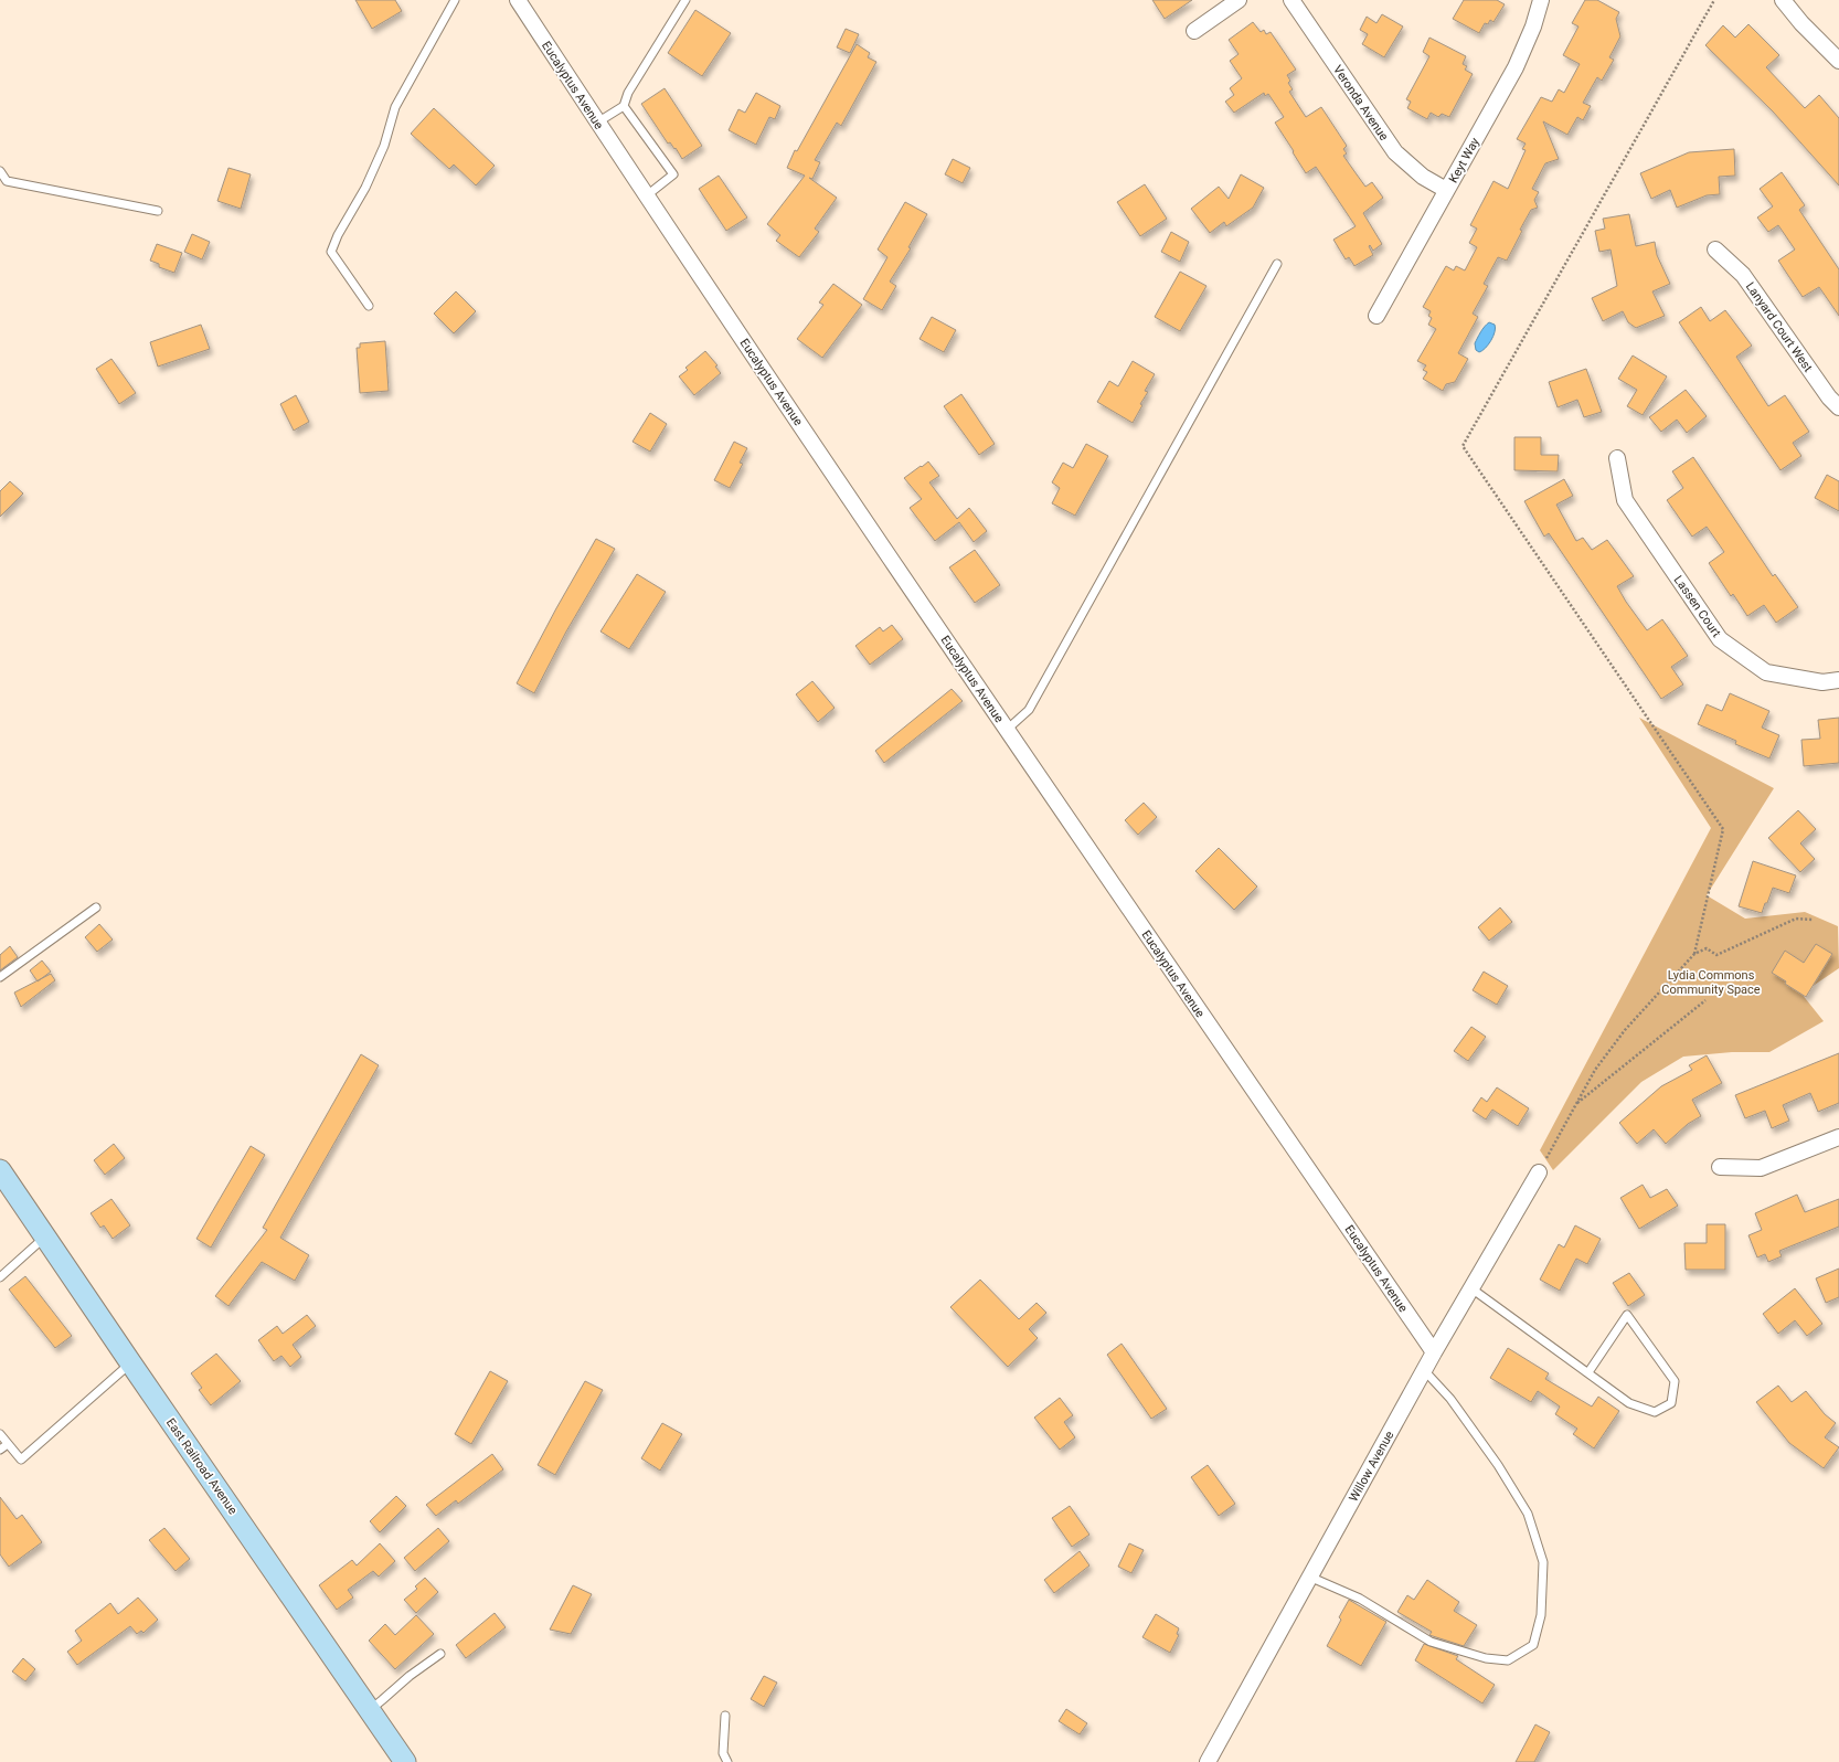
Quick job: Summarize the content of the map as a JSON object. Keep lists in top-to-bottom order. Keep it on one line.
{"streets":{"street":["Eucalyptus Avenue","Veronda Avenue","Keyt Way","Lanyard Court West","Lassen Court","East Railroad Avenue","Willow Avenue"]},"crossings":[["Eucalyptus Avenue","Willow Avenue"],["Veronda Avenue","Keyt Way"]],"parks":["Lydia Commons Community Space"]}
